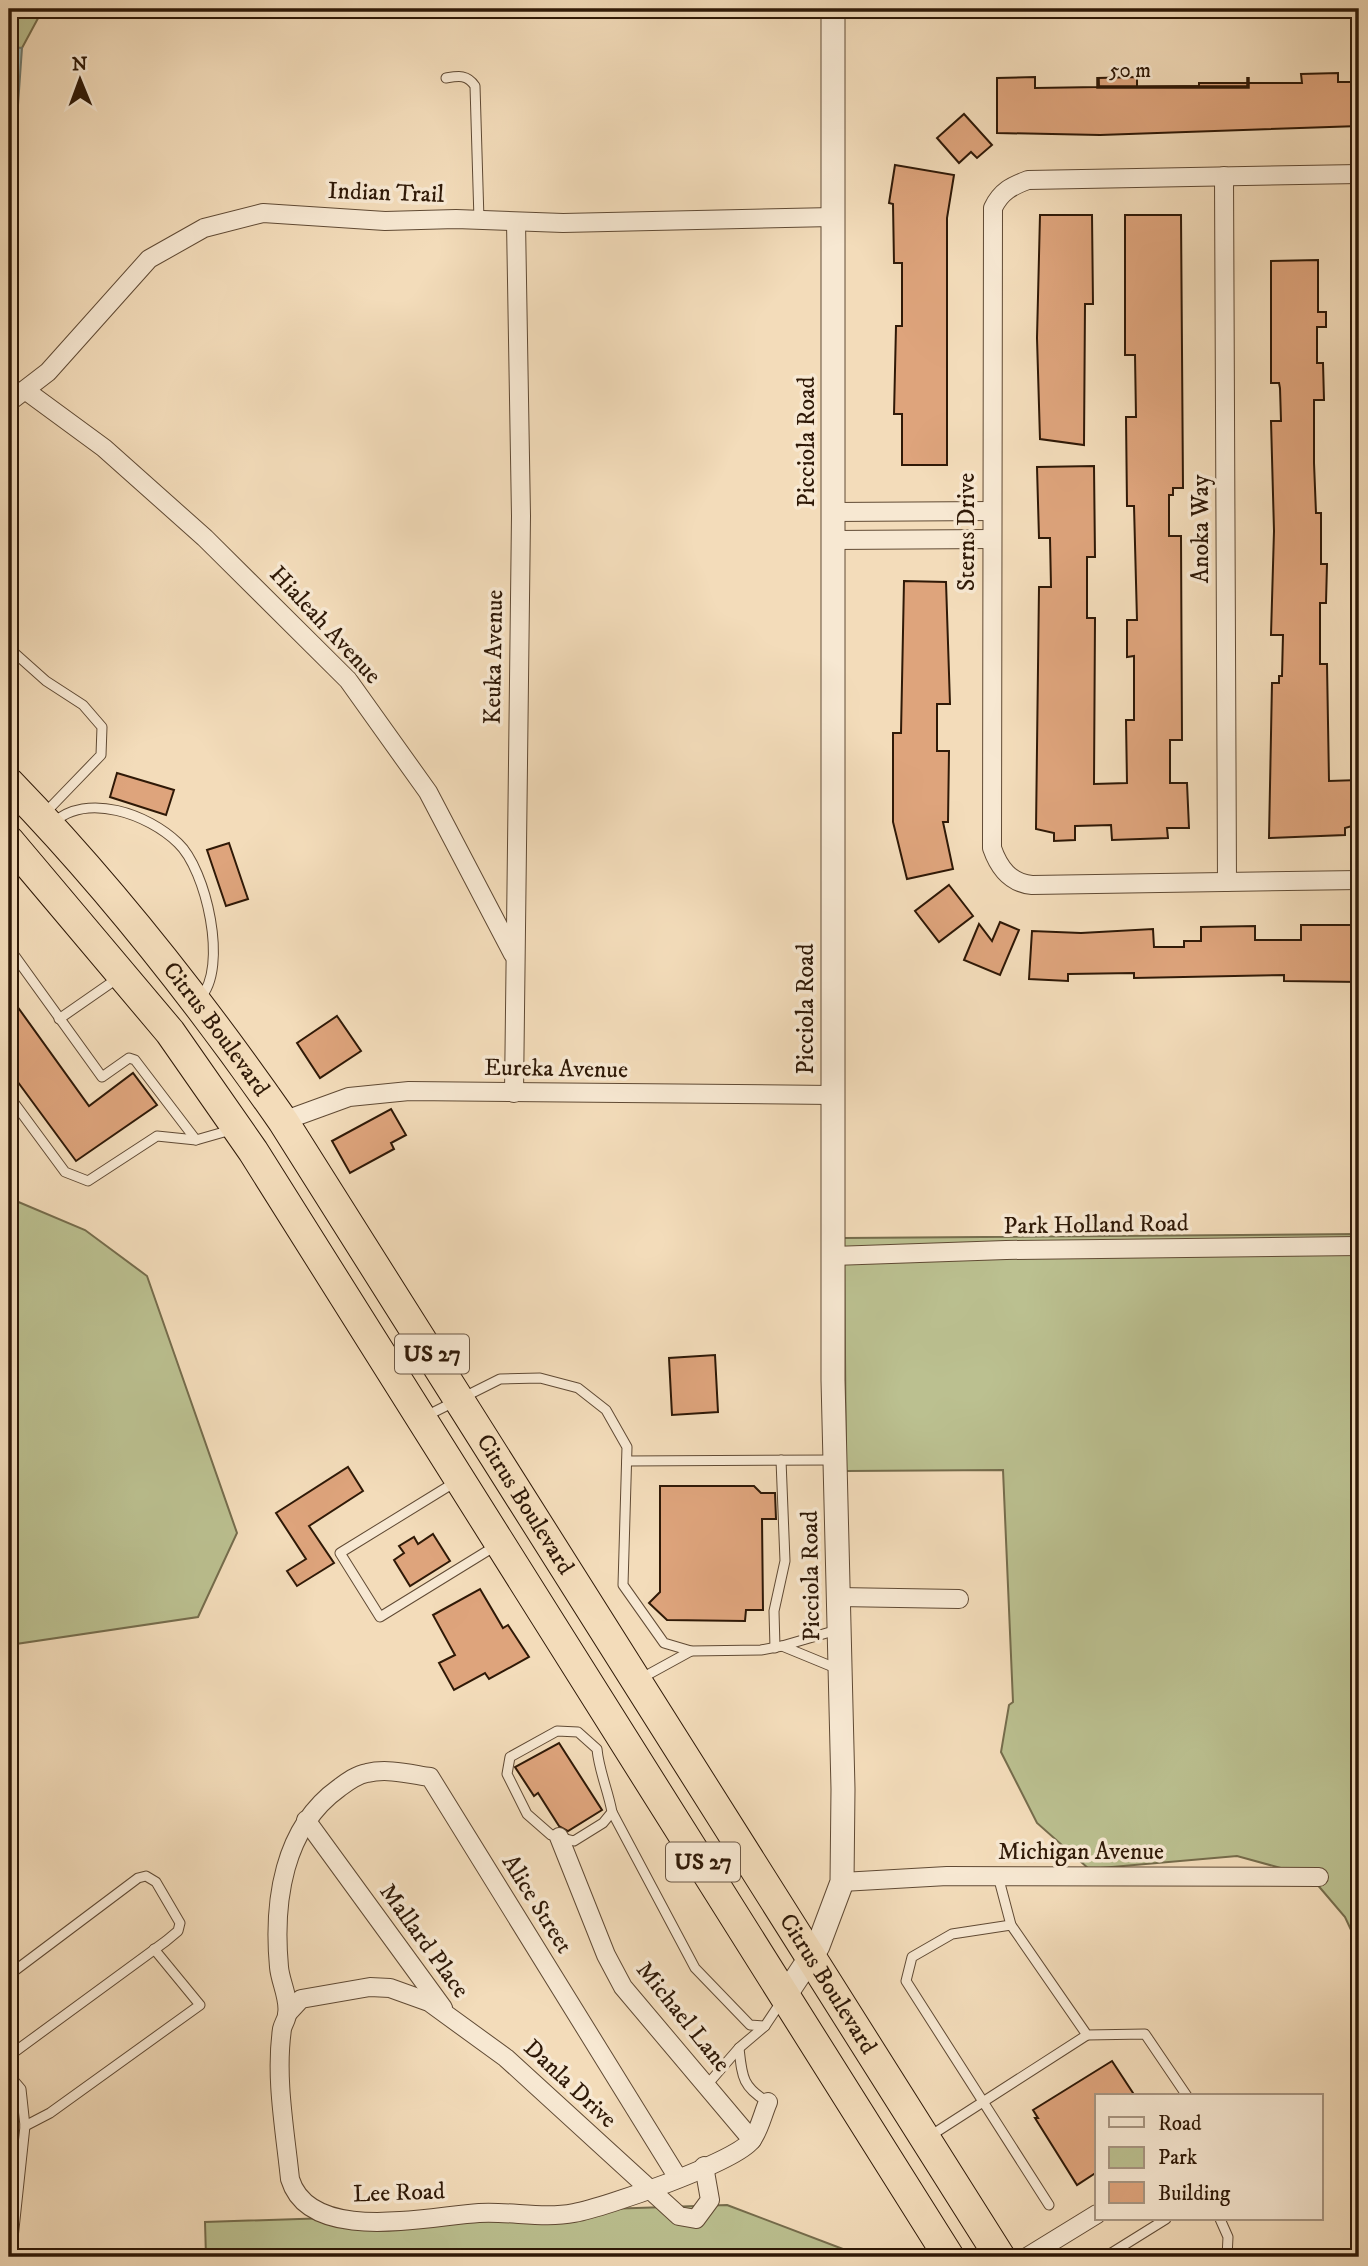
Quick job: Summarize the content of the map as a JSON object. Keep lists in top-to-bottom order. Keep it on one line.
{"streets":{"highway":["Citrus Boulevard","US 27"],"street":["Indian Trail","Picciola Road","Anoka Way","Sterns Drive","Hialeah Avenue","Keuka Avenue","Eureka Avenue","Park Holland Road","Michigan Avenue","Alice Street","Mallard Place","Michael Lane","Danla Drive","Lee Road"]},"crossings":[["Indian Trail","Picciola Road"],["Indian Trail","Hialeah Avenue"],["Indian Trail","Keuka Avenue"],["Picciola Road","Citrus Boulevard"],["Picciola Road","Eureka Avenue"],["Picciola Road","Park Holland Road"],["Picciola Road","Michigan Avenue"],["Anoka Way","Sterns Drive"],["Hialeah Avenue","Keuka Avenue"],["Keuka Avenue","Eureka Avenue"],["Citrus Boulevard","Eureka Avenue"],["Citrus Boulevard","Michael Lane"],["Alice Street","Mallard Place"],["Alice Street","Lee Road"],["Mallard Place","Danla Drive"],["Mallard Place","Lee Road"],["Michael Lane","Lee Road"],["Danla Drive","Lee Road"]],"legend":["Road","Park","Building"],"scale_bar":"50 m","north":"top"}
